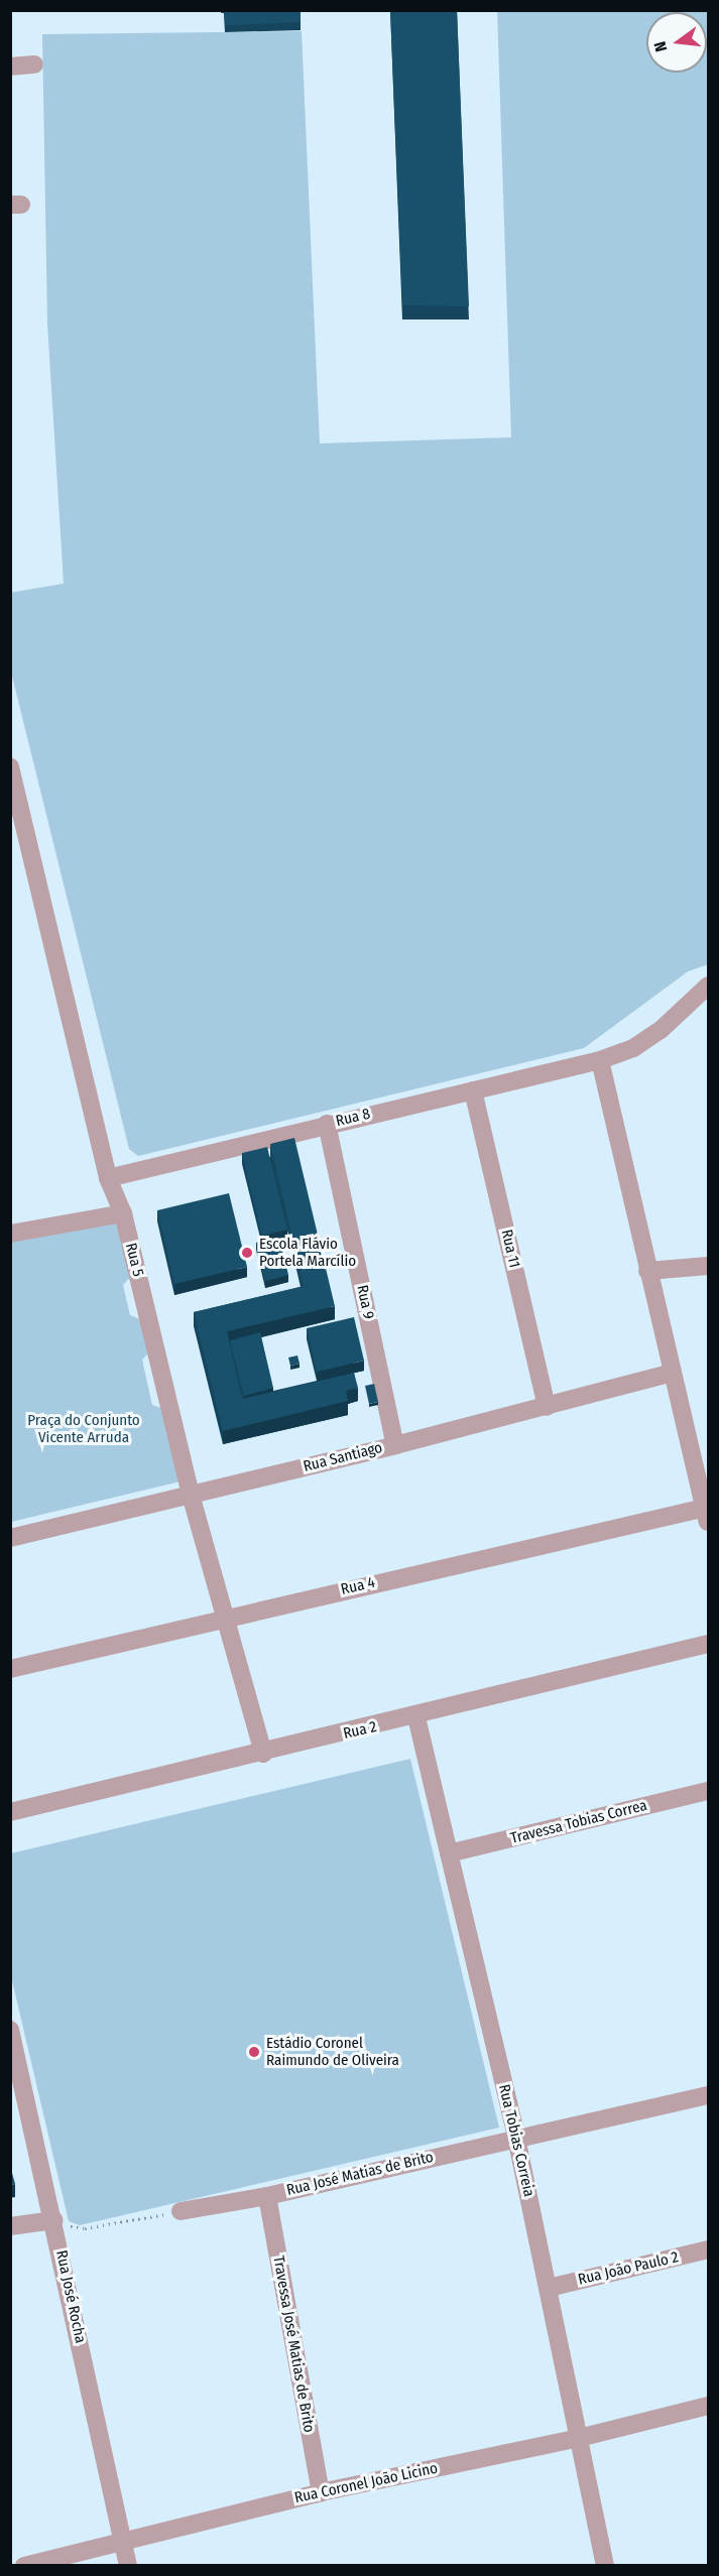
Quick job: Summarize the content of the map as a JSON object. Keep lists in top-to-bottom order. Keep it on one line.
{"streets":{"street":["Rua 8","Rua 11","Rua 5","Rua 9","Rua Santiago","Rua 4","Rua 2","Travessa Tobias Correa","Rua Tobias Correia","Rua José Matias de Brito","Rua João Paulo 2","Rua José Rocha","Travessa José Matias de Brito","Rua Coronel João Licino"]},"crossings":[["Rua 8","Rua 11"],["Rua 8","Rua 5"],["Rua 8","Rua 9"],["Rua 11","Rua Santiago"],["Rua 5","Rua Santiago"],["Rua 5","Rua 4"],["Rua 5","Rua 2"],["Rua 9","Rua Santiago"],["Rua 2","Rua Tobias Correia"],["Travessa Tobias Correa","Rua Tobias Correia"],["Rua Tobias Correia","Rua José Matias de Brito"],["Rua Tobias Correia","Rua João Paulo 2"],["Rua Tobias Correia","Rua Coronel João Licino"],["Rua José Matias de Brito","Travessa José Matias de Brito"],["Rua José Rocha","Rua Coronel João Licino"],["Travessa José Matias de Brito","Rua Coronel João Licino"]],"parks":["Praça do Conjunto Vicente Arruda"],"places":["Escola Flávio Portela Marcílio","Estádio Coronel Raimundo de Oliveira"],"north":"left"}
